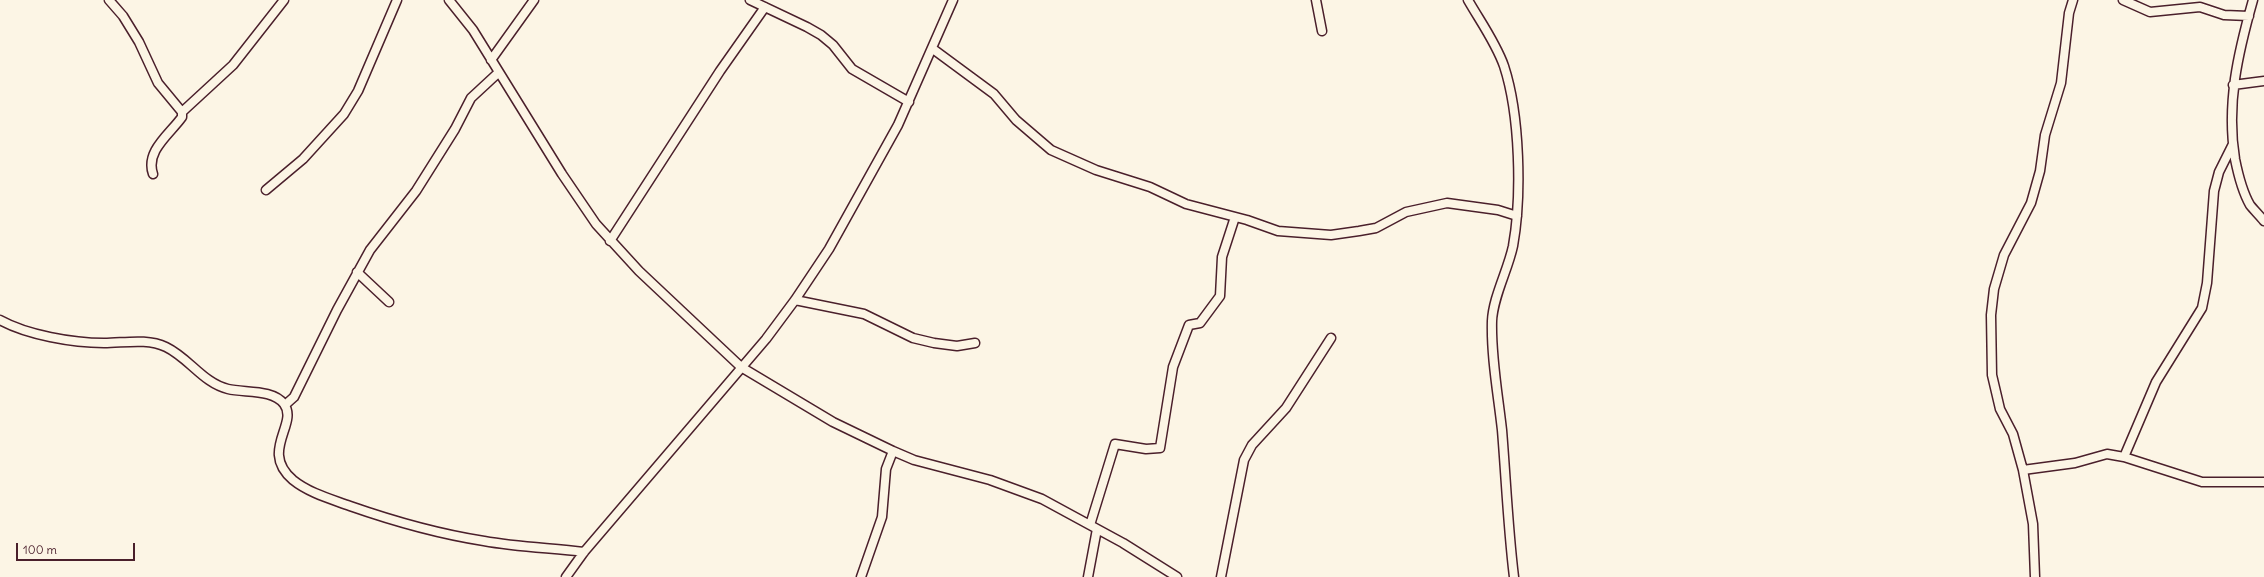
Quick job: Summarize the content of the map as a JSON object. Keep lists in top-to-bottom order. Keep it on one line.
{"scale_bar":"100 m"}
